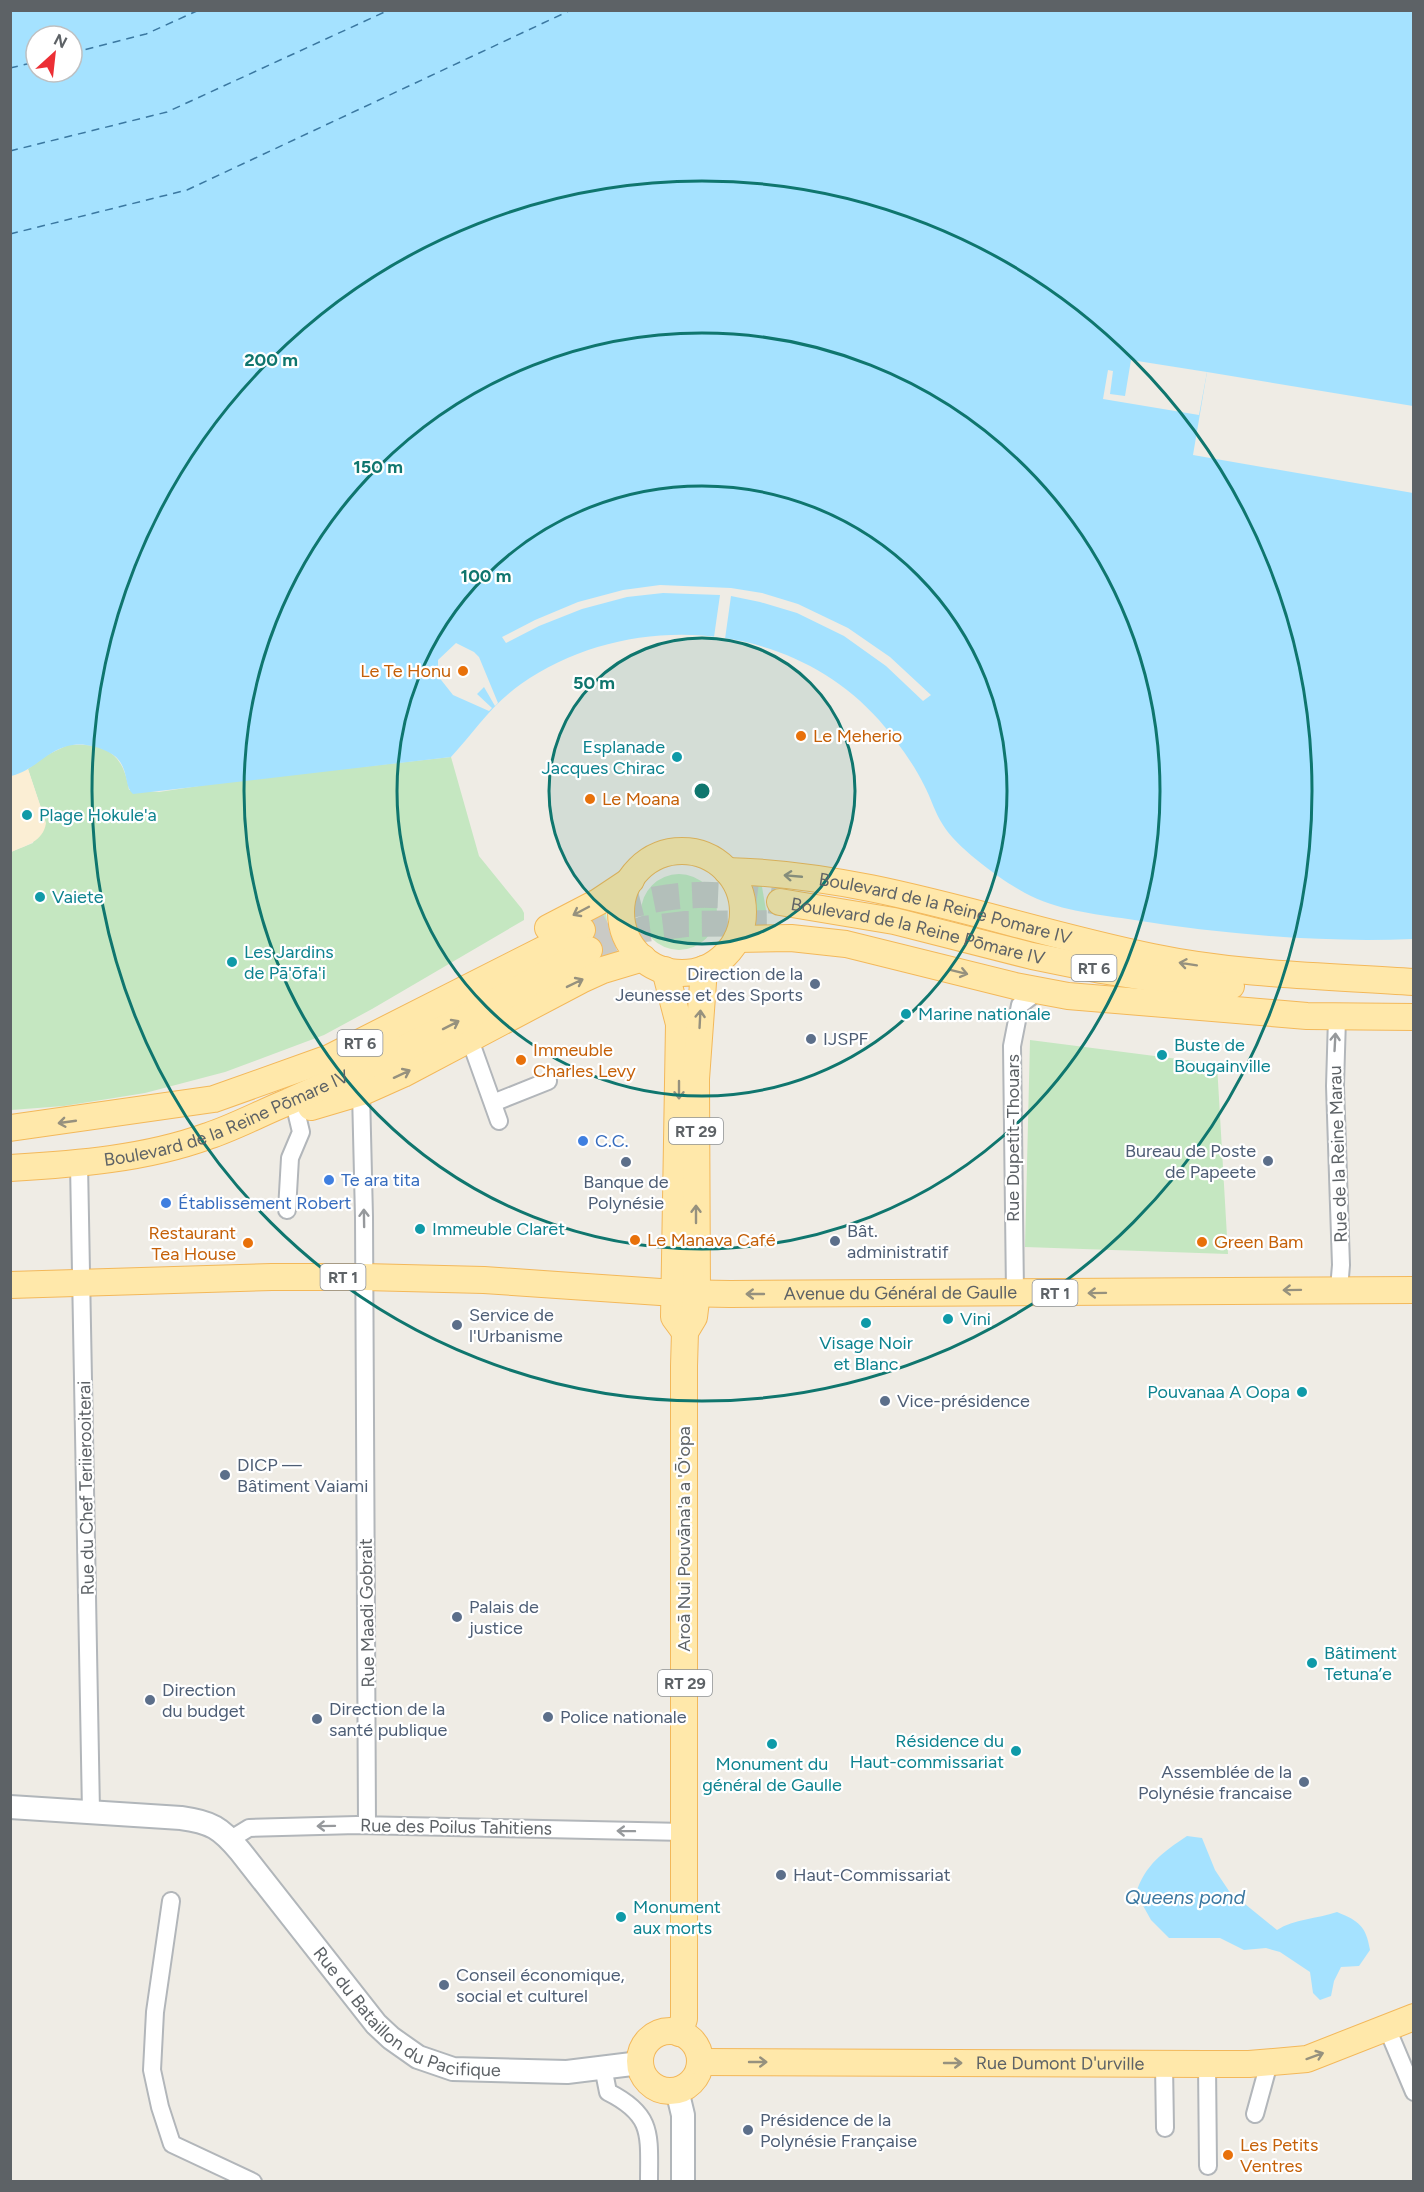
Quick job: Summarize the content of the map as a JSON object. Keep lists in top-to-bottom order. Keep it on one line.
{"streets":{"main road":["Boulevard de la Reine Pomare IV","Boulevard de la Reine Pōmare IV","RT 6","RT 29","RT 1","Avenue du Général de Gaulle","Aroā Nui Pouvāna'a a 'Ō'opa","Rue du Bataillon du Pacifique","Rue Dumont D'urville"],"street":["Rue Dupetit-Thouars","Rue de la Reine Marau","Rue du Chef Teriierooiterai","Rue Maadi Gobrait","Rue des Poilus Tahitiens"]},"crossings":[["Boulevard de la Reine Pomare IV","Boulevard de la Reine Pōmare IV"],["Boulevard de la Reine Pomare IV","Aroā Nui Pouvāna'a a 'Ō'opa"],["Boulevard de la Reine Pōmare IV","RT 6"],["Boulevard de la Reine Pōmare IV","Rue du Chef Teriierooiterai"],["RT 6","Rue de la Reine Marau"],["Rue Dupetit-Thouars","Avenue du Général de Gaulle"],["Rue de la Reine Marau","Avenue du Général de Gaulle"],["RT 1","Avenue du Général de Gaulle"],["RT 1","Rue du Chef Teriierooiterai"],["RT 1","Aroā Nui Pouvāna'a a 'Ō'opa"],["RT 1","Rue Maadi Gobrait"],["Avenue du Général de Gaulle","Aroā Nui Pouvāna'a a 'Ō'opa"],["Rue du Chef Teriierooiterai","Rue du Bataillon du Pacifique"],["Aroā Nui Pouvāna'a a 'Ō'opa","Rue des Poilus Tahitiens"],["Aroā Nui Pouvāna'a a 'Ō'opa","Rue du Bataillon du Pacifique"],["Aroā Nui Pouvāna'a a 'Ō'opa","Rue Dumont D'urville"],["Rue Maadi Gobrait","Rue des Poilus Tahitiens"],["Rue des Poilus Tahitiens","Rue du Bataillon du Pacifique"],["Rue du Bataillon du Pacifique","Rue Dumont D'urville"]],"one_way":["Rue de la Reine Marau","Avenue du Général de Gaulle","Rue des Poilus Tahitiens","Rue Dumont D'urville"],"water":["Queens pond"],"places":["Le Te Honu","Le Meherio","Esplanade Jacques Chirac","Le Moana","Plage Hokule'a","Vaiete","Les Jardins de Pā'ōfa'i","Direction de la Jeunesse et des Sports","Marine nationale","IJSPF","Buste de Bougainville","Immeuble Charles Levy","C.C.","Bureau de Poste de Papeete","Banque de Polynésie","Te ara tita","Établissement Robert","Immeuble Claret","Le Manava Café","Bât. administratif","Green Bam","Restaurant Tea House","Vini","Visage Noir et Blanc","Service de l'Urbanisme","Pouvanaa A Oopa","Vice-présidence","DICP — Bâtiment Vaiami","Palais de justice","Bâtiment Tetuna’e","Direction du budget","Police nationale","Direction de la santé publique","Monument du général de Gaulle","Résidence du Haut-commissariat","Assemblée de la Polynésie francaise","Haut-Commissariat","Monument aux morts","Conseil économique, social et culturel","Présidence de la Polynésie Française","Les Petits Ventres"],"north":"top right","rings":["200 m","150 m","100 m","50 m"]}
